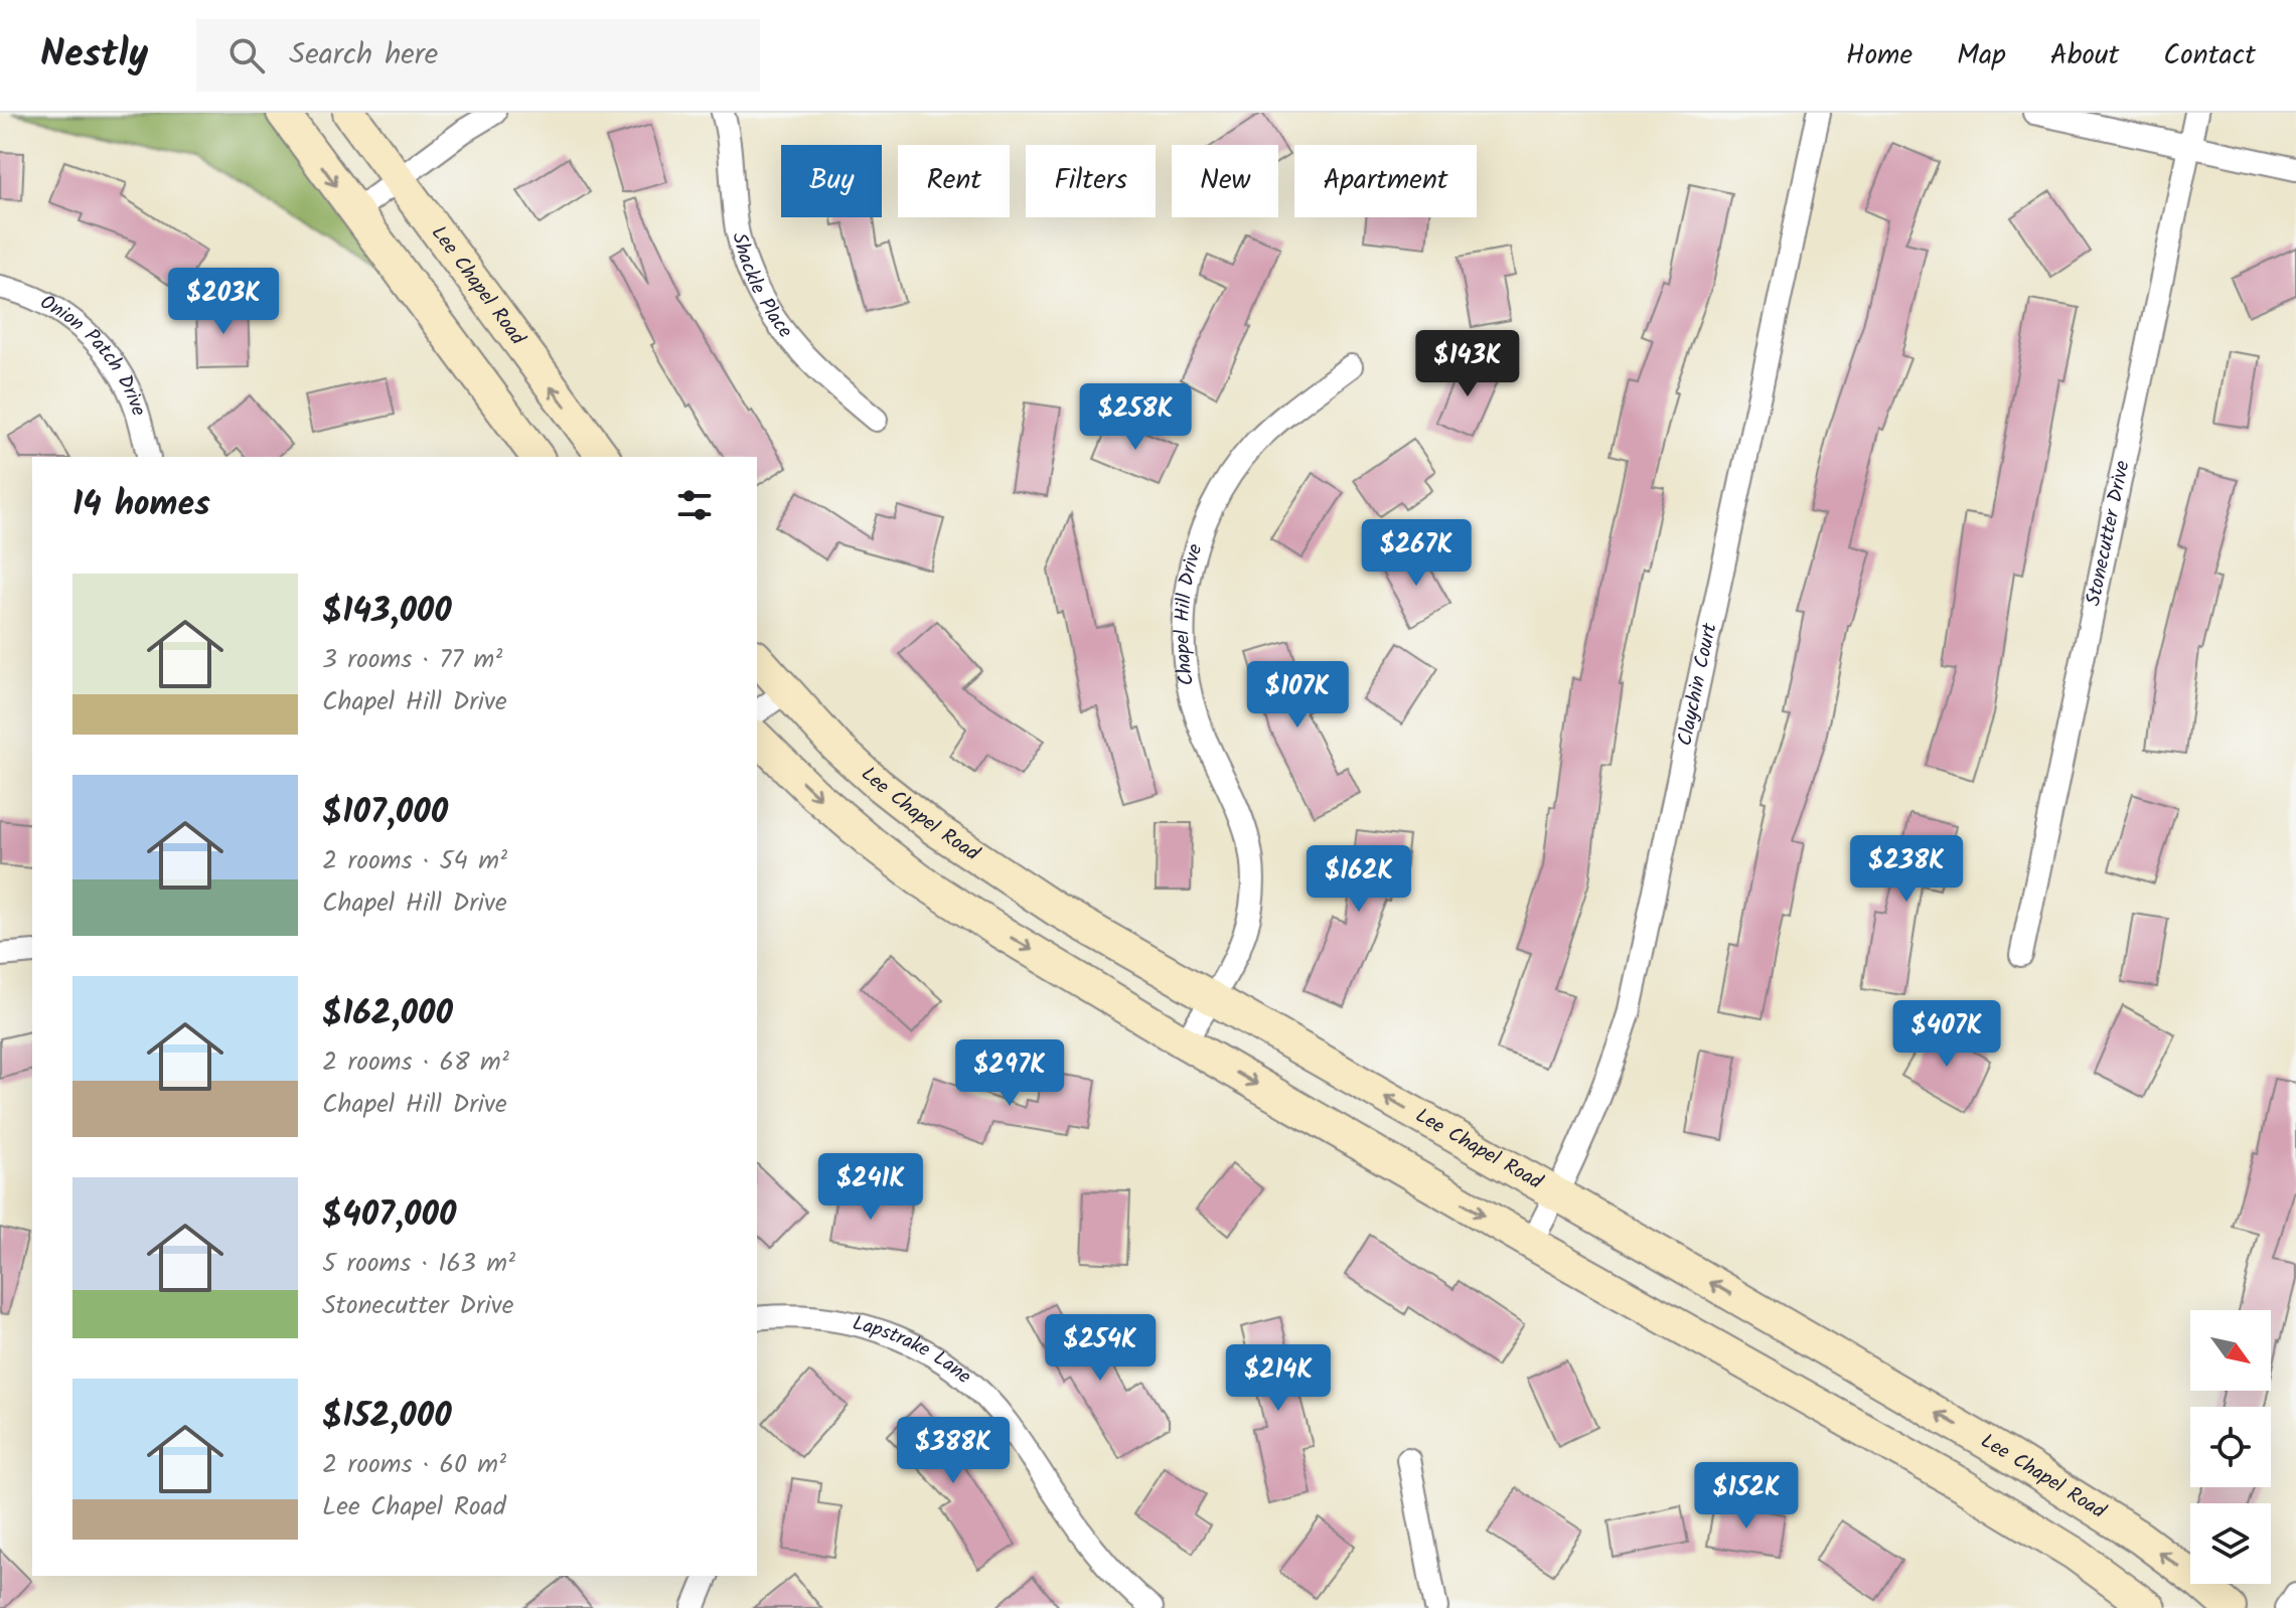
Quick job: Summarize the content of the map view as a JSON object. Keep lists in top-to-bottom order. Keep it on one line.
{"streets":{"main road":["Lee Chapel Road"],"street":["Shackle Place","Onion Patch Drive","Stonecutter Drive","Chapel Hill Drive","Claychin Court","Lapstrake Lane"]},"crossings":[["Lee Chapel Road","Chapel Hill Drive"],["Lee Chapel Road","Claychin Court"]],"north":"bottom right","page":{"header":"Nestly","search":"Search here","nav":["Home","Map","About","Contact"],"chip":["Buy","Rent","Filters","New","Apartment"],"price":["$203K","$143K","$258K","$267K","$107K","$238K","$162K","$407K","$297K","$241K","$254K","$214K","$388K","$152K"],"heading":"14 homes","list":[{"name":"$143,000","note":"3 rooms · 77 m² · Chapel Hill Drive"},{"name":"$107,000","note":"2 rooms · 54 m² · Chapel Hill Drive"},{"name":"$162,000","note":"2 rooms · 68 m² · Chapel Hill Drive"},{"name":"$407,000","note":"5 rooms · 163 m² · Stonecutter Drive"},{"name":"$152,000","note":"2 rooms · 60 m² · Lee Chapel Road"}]}}
